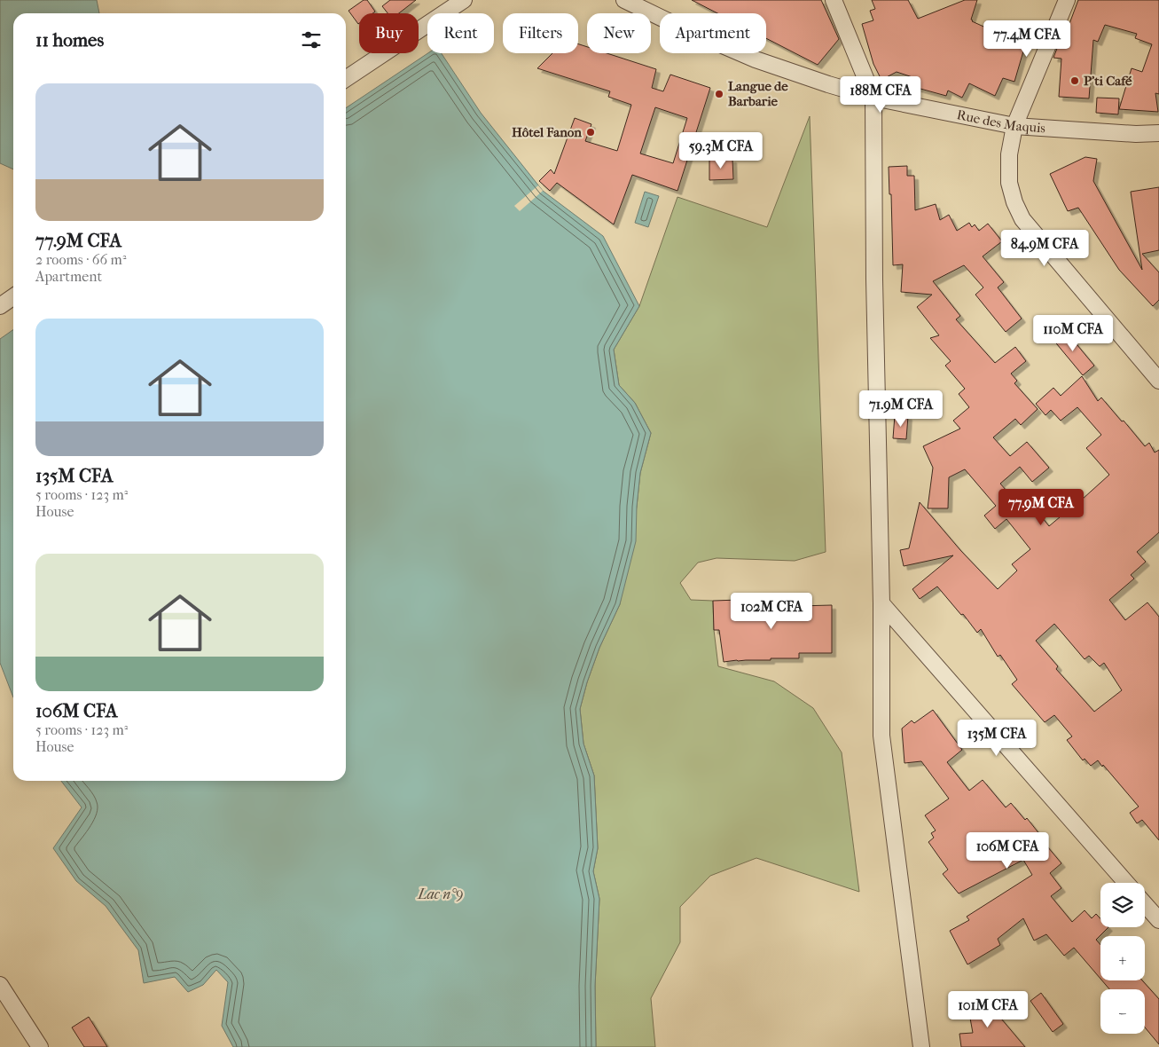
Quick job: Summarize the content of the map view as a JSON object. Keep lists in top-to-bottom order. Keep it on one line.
{"streets":{"street":["Rue des Maquis"]},"water":["Lac n°9"],"places":["P'ti Café","Langue de Barbarie","Hôtel Fanon"],"page":{"chip":["Buy","Rent","Filters","New","Apartment"],"heading":"11 homes","price":["77.4M CFA","188M CFA","59.3M CFA","84.9M CFA","110M CFA","71.9M CFA","77.9M CFA","102M CFA","135M CFA","106M CFA","101M CFA"],"list":[{"name":"77.9M CFA","note":"2 rooms · 66 m² · Apartment"},{"name":"135M CFA","note":"5 rooms · 123 m² · House"},{"name":"106M CFA","note":"5 rooms · 123 m² · House"}],"map_buttons":["+","−"]}}
